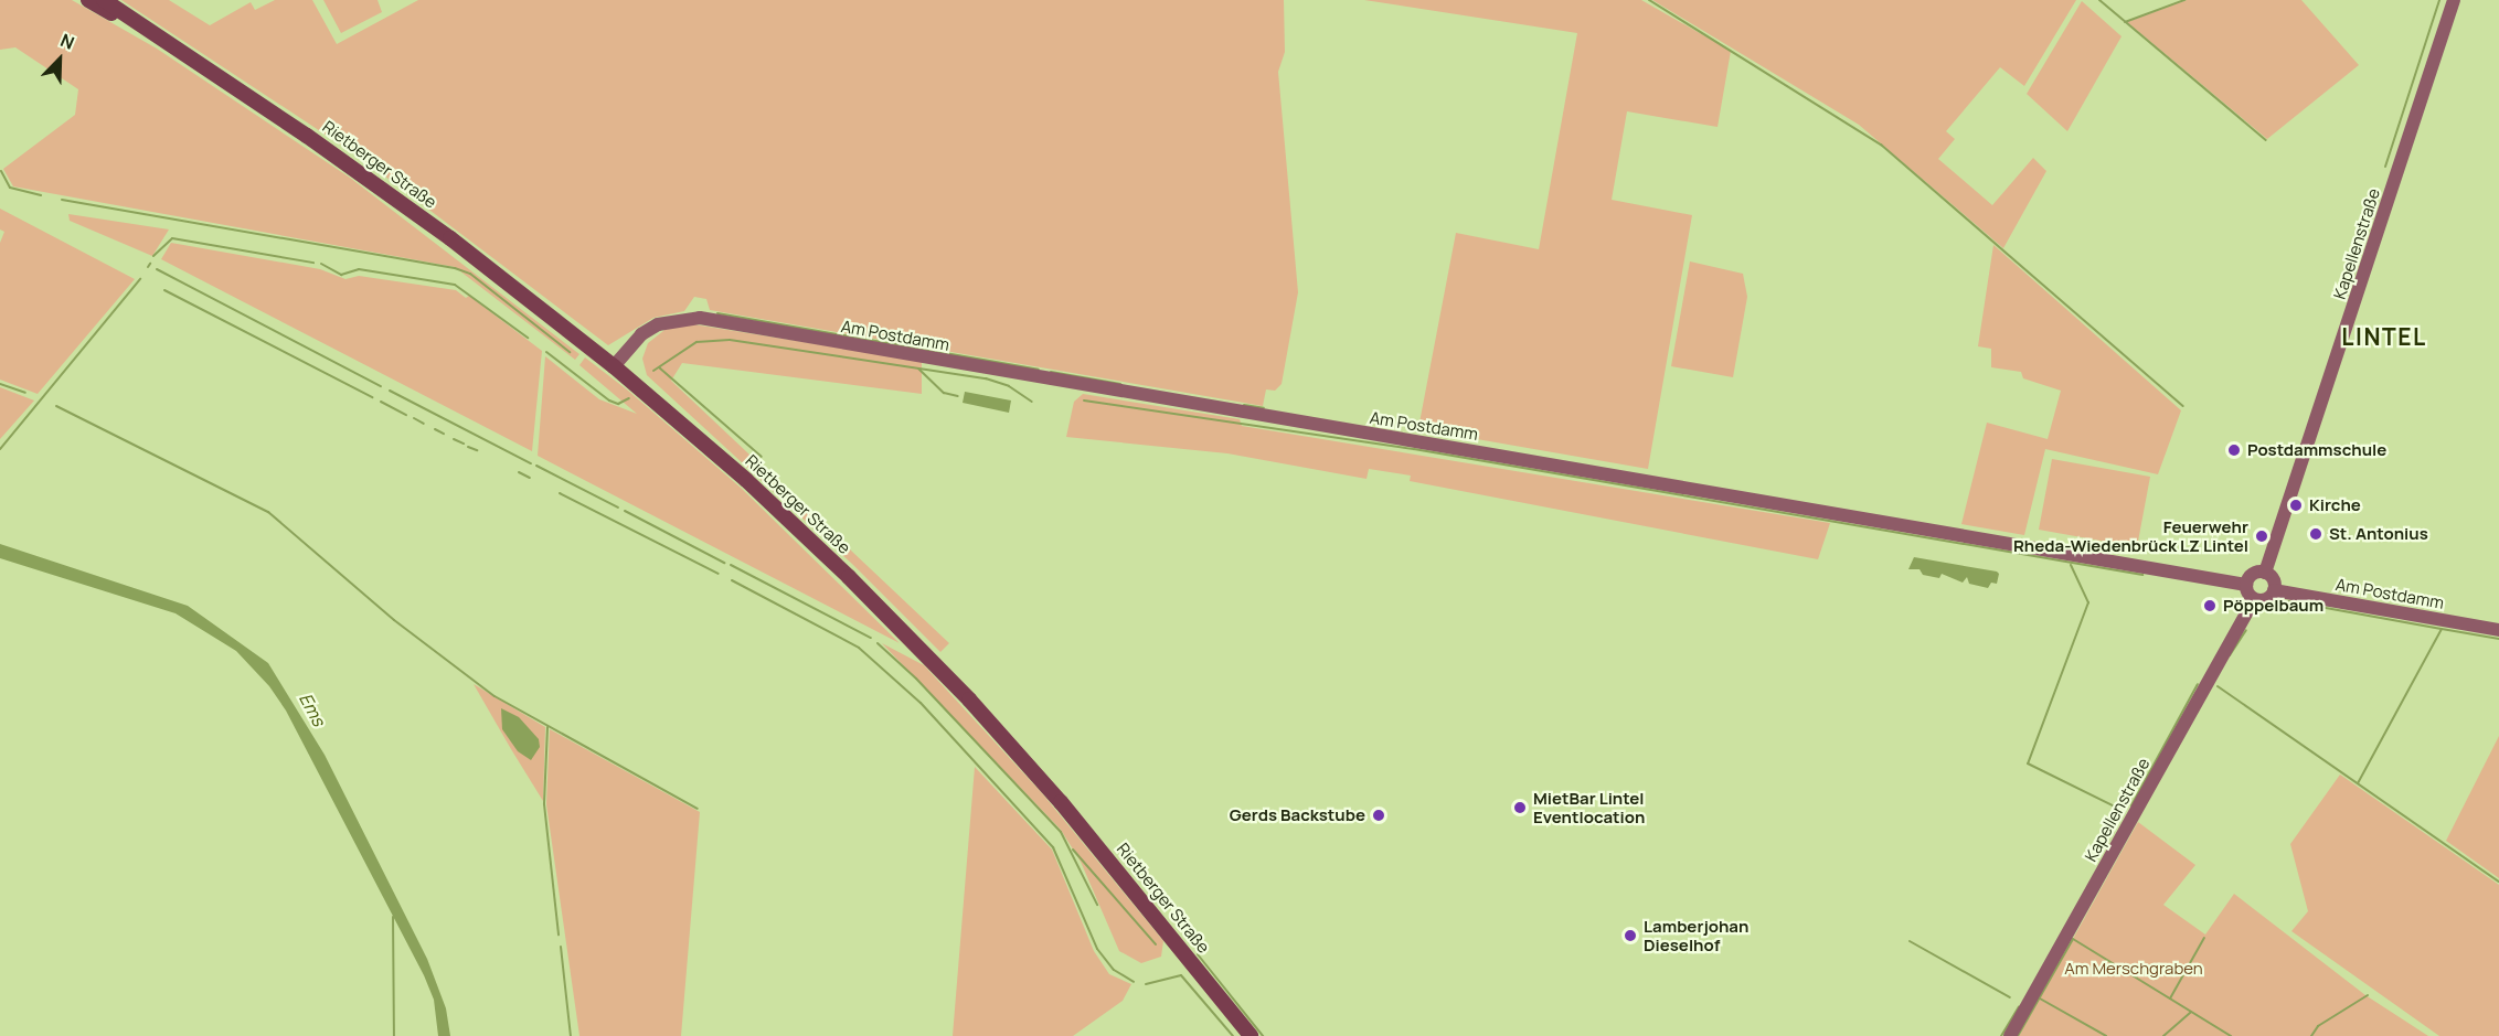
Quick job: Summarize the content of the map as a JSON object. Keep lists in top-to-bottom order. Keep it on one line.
{"streets":{"main road":["Rietberger Straße"],"street":["Kapellenstraße","Am Postdamm"]},"crossings":[["Rietberger Straße","Am Postdamm"],["Kapellenstraße","Am Postdamm"]],"districts":["LINTEL"],"water":["Ems"],"parks":["Am Merschgraben"],"places":["Postdammschule","Kirche","St. Antonius","Feuerwehr Rheda-Wiedenbrück LZ Lintel","Pöppelbaum","MietBar Lintel Eventlocation","Gerds Backstube","Lamberjohan Dieselhof"],"north":"top right"}
